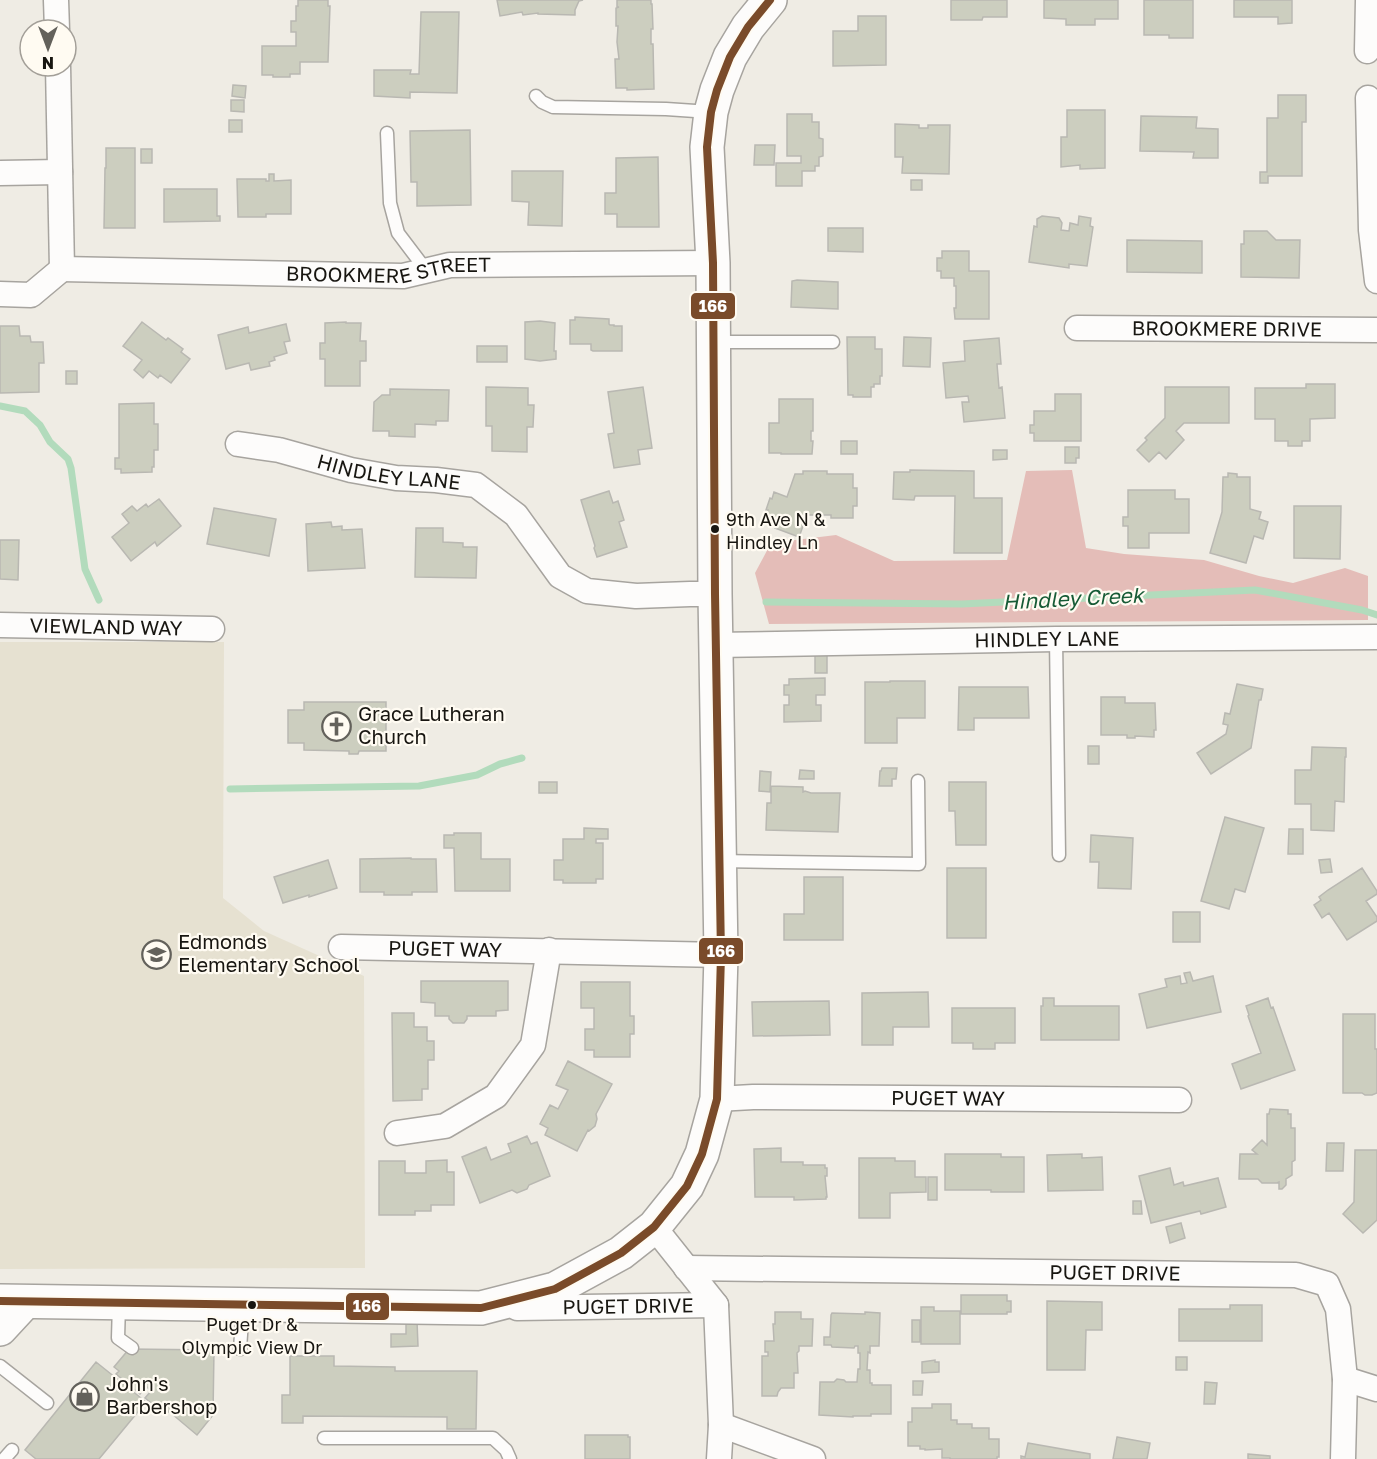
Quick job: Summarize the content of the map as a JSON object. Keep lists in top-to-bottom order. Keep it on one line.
{"streets":{"main road":["PUGET DRIVE"],"street":["BROOKMERE STREET","BROOKMERE DRIVE","HINDLEY LANE","VIEWLAND WAY","PUGET WAY"]},"water":["Hindley Creek"],"places":{"other":["9th Ave N & Hindley Ln","Puget Dr & Olympic View Dr"],"church":["Grace Lutheran Church"],"school or university":["Edmonds Elementary School"],"shop":["John's Barbershop"]},"lines":["transit line 166"],"north":"bottom"}
